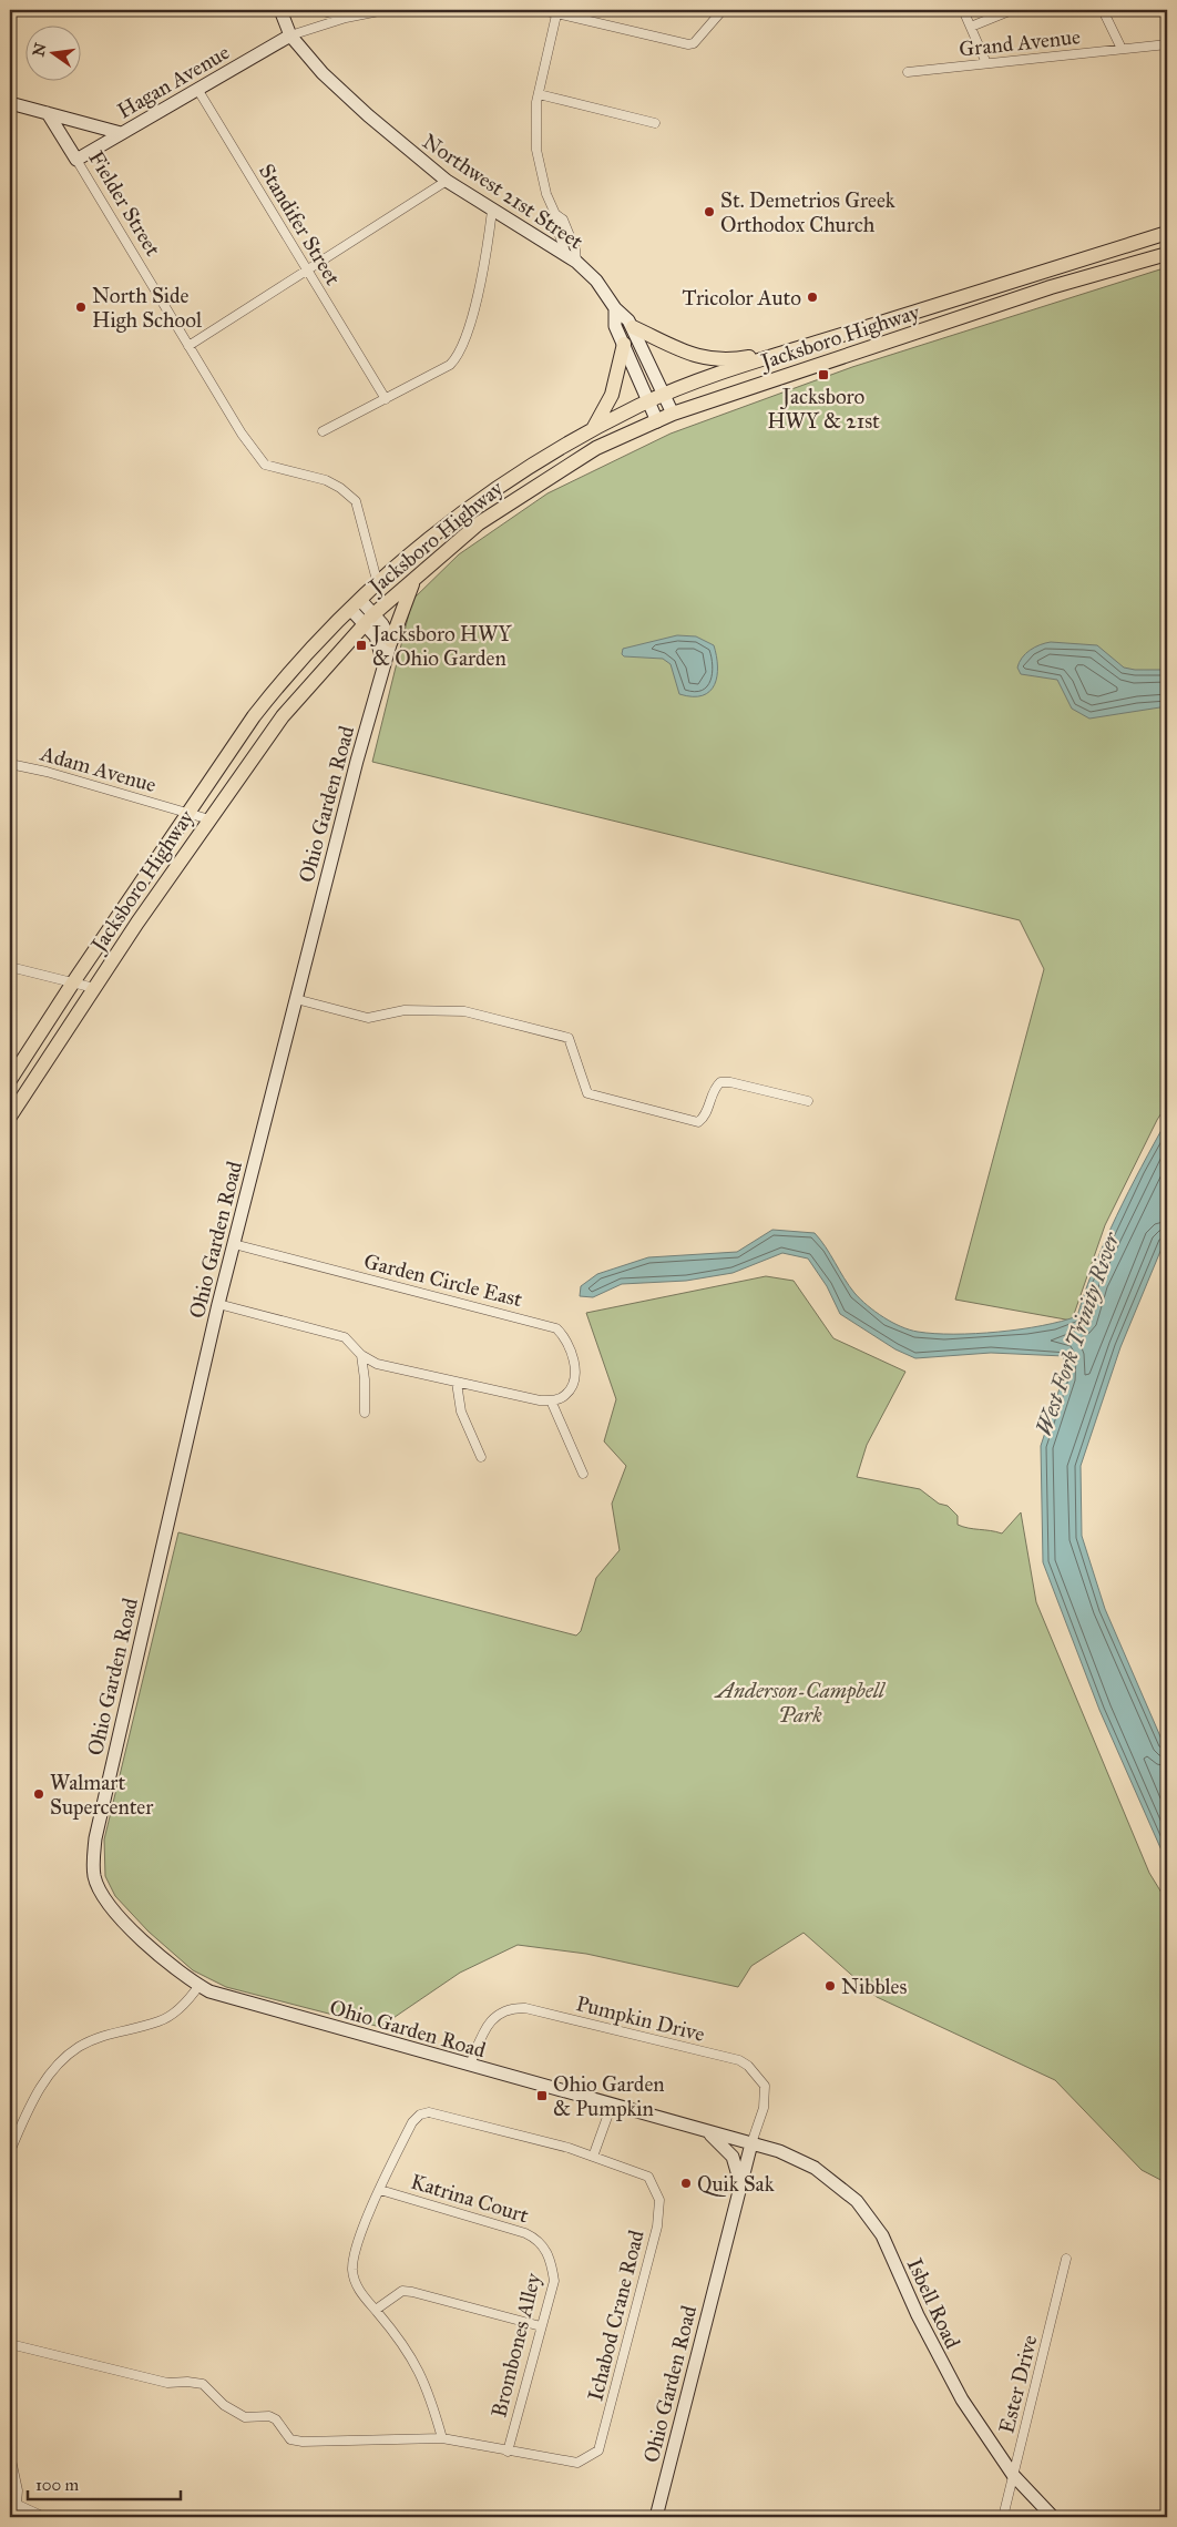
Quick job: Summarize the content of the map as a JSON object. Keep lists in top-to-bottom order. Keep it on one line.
{"streets":{"main road":["Jacksboro Highway"],"street":["Grand Avenue","Hagan Avenue","Northwest 21st Street","Fielder Street","Standifer Street","Adam Avenue","Ohio Garden Road","Garden Circle East","Pumpkin Drive","Katrina Court","Isbell Road","Ichabod Crane Road","Brombones Alley","Ester Drive"]},"crossings":[["Hagan Avenue","Northwest 21st Street"],["Hagan Avenue","Fielder Street"],["Hagan Avenue","Standifer Street"],["Northwest 21st Street","Jacksboro Highway"],["Fielder Street","Jacksboro Highway"],["Jacksboro Highway","Adam Avenue"],["Ohio Garden Road","Garden Circle East"],["Ohio Garden Road","Pumpkin Drive"],["Ohio Garden Road","Isbell Road"],["Pumpkin Drive","Isbell Road"],["Katrina Court","Brombones Alley"],["Isbell Road","Ester Drive"],["Ichabod Crane Road","Brombones Alley"]],"water":["West Fork Trinity River"],"parks":["Anderson-Campbell Park"],"places":{"other":["St. Demetrios Greek Orthodox Church","Tricolor Auto","North Side High School","Walmart Supercenter","Nibbles","Quik Sak"],"transit":["Jacksboro HWY & 21st","Jacksboro HWY & Ohio Garden","Ohio Garden & Pumpkin"]},"scale_bar":"100 m","north":"left"}
